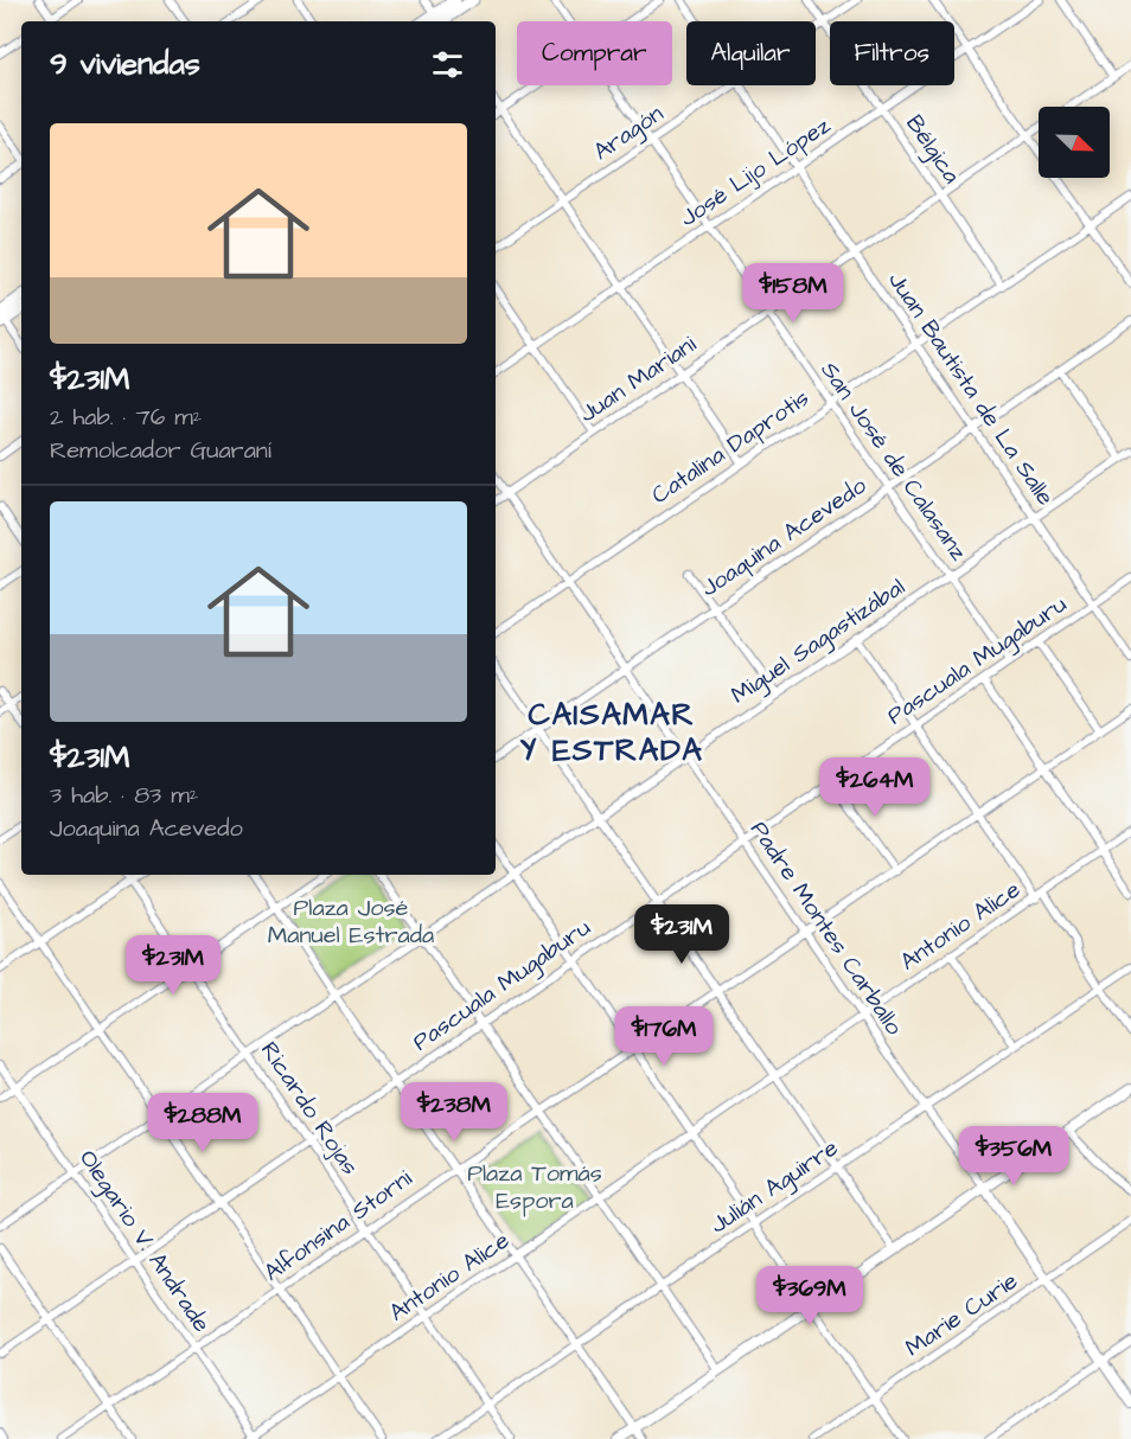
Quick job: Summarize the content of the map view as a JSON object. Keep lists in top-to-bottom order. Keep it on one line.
{"streets":{"street":["Aragón","Bélgica","José Lijo López","Juan Mariani","Juan Bautista de La Salle","Catalina Daprotis","San José de Calasanz","Joaquina Acevedo","Miguel Sagastizábal","Pascuala Mugaburu","Antonio Alice","Padre Montes Carballo","Ricardo Rojas","Julián Aguirre","Alfonsina Storni","Olegario V. Andrade","Marie Curie"]},"crossings":[["Aragón","Bélgica"],["Aragón","San José de Calasanz"],["Bélgica","José Lijo López"],["Bélgica","Juan Mariani"],["Bélgica","Catalina Daprotis"],["José Lijo López","Juan Bautista de La Salle"],["José Lijo López","San José de Calasanz"],["Juan Mariani","Juan Bautista de La Salle"],["Juan Mariani","San José de Calasanz"],["Juan Mariani","Padre Montes Carballo"],["Juan Bautista de La Salle","Catalina Daprotis"],["Juan Bautista de La Salle","Joaquina Acevedo"],["Juan Bautista de La Salle","Miguel Sagastizábal"],["Juan Bautista de La Salle","Pascuala Mugaburu"],["Catalina Daprotis","San José de Calasanz"],["Catalina Daprotis","Padre Montes Carballo"],["San José de Calasanz","Joaquina Acevedo"],["San José de Calasanz","Miguel Sagastizábal"],["San José de Calasanz","Pascuala Mugaburu"],["Joaquina Acevedo","Padre Montes Carballo"],["Miguel Sagastizábal","Padre Montes Carballo"],["Miguel Sagastizábal","Ricardo Rojas"],["Miguel Sagastizábal","Olegario V. Andrade"],["Pascuala Mugaburu","Padre Montes Carballo"],["Pascuala Mugaburu","Ricardo Rojas"],["Pascuala Mugaburu","Olegario V. Andrade"],["Antonio Alice","Padre Montes Carballo"],["Antonio Alice","Ricardo Rojas"],["Antonio Alice","Olegario V. Andrade"],["Padre Montes Carballo","Julián Aguirre"],["Padre Montes Carballo","Alfonsina Storni"],["Padre Montes Carballo","Marie Curie"],["Ricardo Rojas","Julián Aguirre"],["Ricardo Rojas","Alfonsina Storni"],["Alfonsina Storni","Olegario V. Andrade"]],"districts":["CAISAMAR Y ESTRADA"],"parks":["Plaza José Manuel Estrada","Plaza Tomás Espora"],"north":"bottom right","page":{"chip":["Comprar","Alquilar","Filtros"],"heading":"9 viviendas","list":[{"name":"$231M","note":"2 hab. · 76 m² · Remolcador Guaraní"},{"name":"$231M","note":"3 hab. · 83 m² · Joaquina Acevedo"}],"price":["$158M","$264M","$231M","$231M","$176M","$238M","$288M","$356M","$369M"]}}
